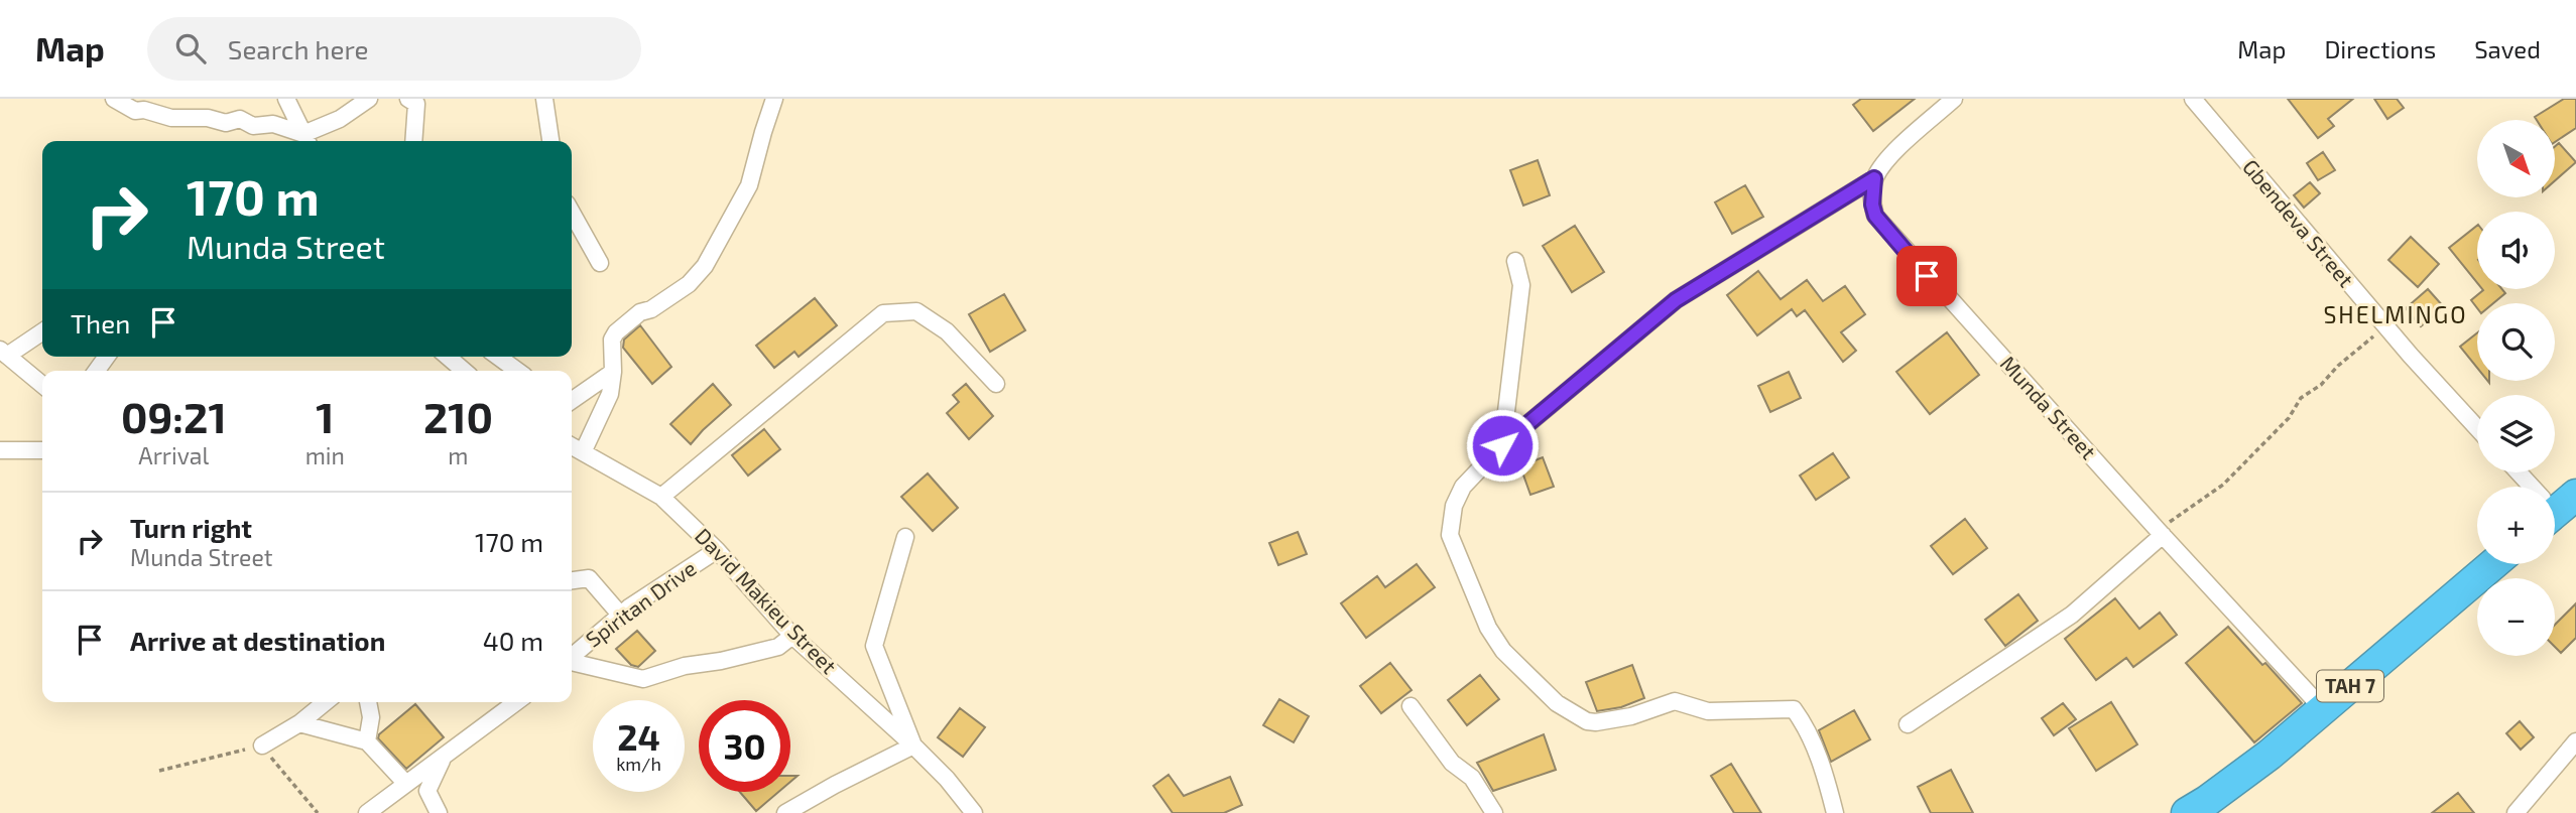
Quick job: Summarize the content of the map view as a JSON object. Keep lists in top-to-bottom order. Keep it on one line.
{"streets":{"highway":["TAH 7"],"street":["Gbendeva Street","Munda Street","David Makieu Street","Spiritan Drive"]},"crossings":[["Munda Street","TAH 7"],["David Makieu Street","Spiritan Drive"]],"districts":["SHELMINGO"],"north":"bottom right","page":{"header":"Map","search":"Search here","nav":["Map","Directions","Saved"],"map_buttons":["+","−"],"turn":["170 m","Munda Street"],"then":"Then","eta":["09:21","Arrival","1","min","210","m"],"list":[{"name":"Turn right","note":"Munda Street","value":"170 m"},{"name":"Arrive at destination","value":"40 m"}],"speed":"24 km/h","limit":"30"}}
